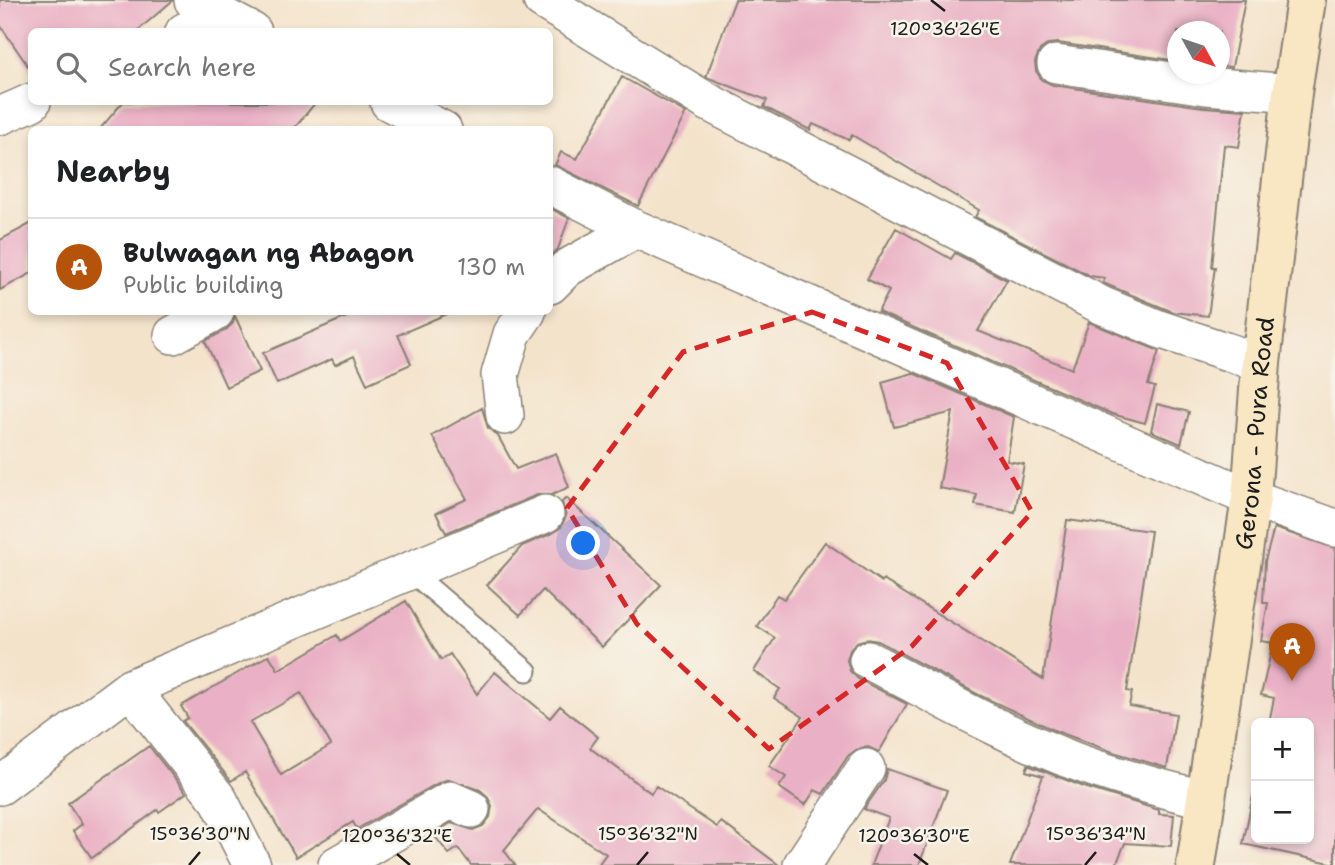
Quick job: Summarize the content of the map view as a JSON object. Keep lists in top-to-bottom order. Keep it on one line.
{"streets":{"main road":["Gerona - Pura Road"]},"north":"bottom right","page":{"search":"Search here","heading":"Nearby","list":[{"mark":"A","name":"Bulwagan ng Abagon","note":"Public building","value":"130 m"}],"pins":"A","map_buttons":["+","−"]},"coordinates":["120°36'26\"E","15°36'30\"N","15°36'32\"N","15°36'34\"N","120°36'32\"E","120°36'30\"E"]}
